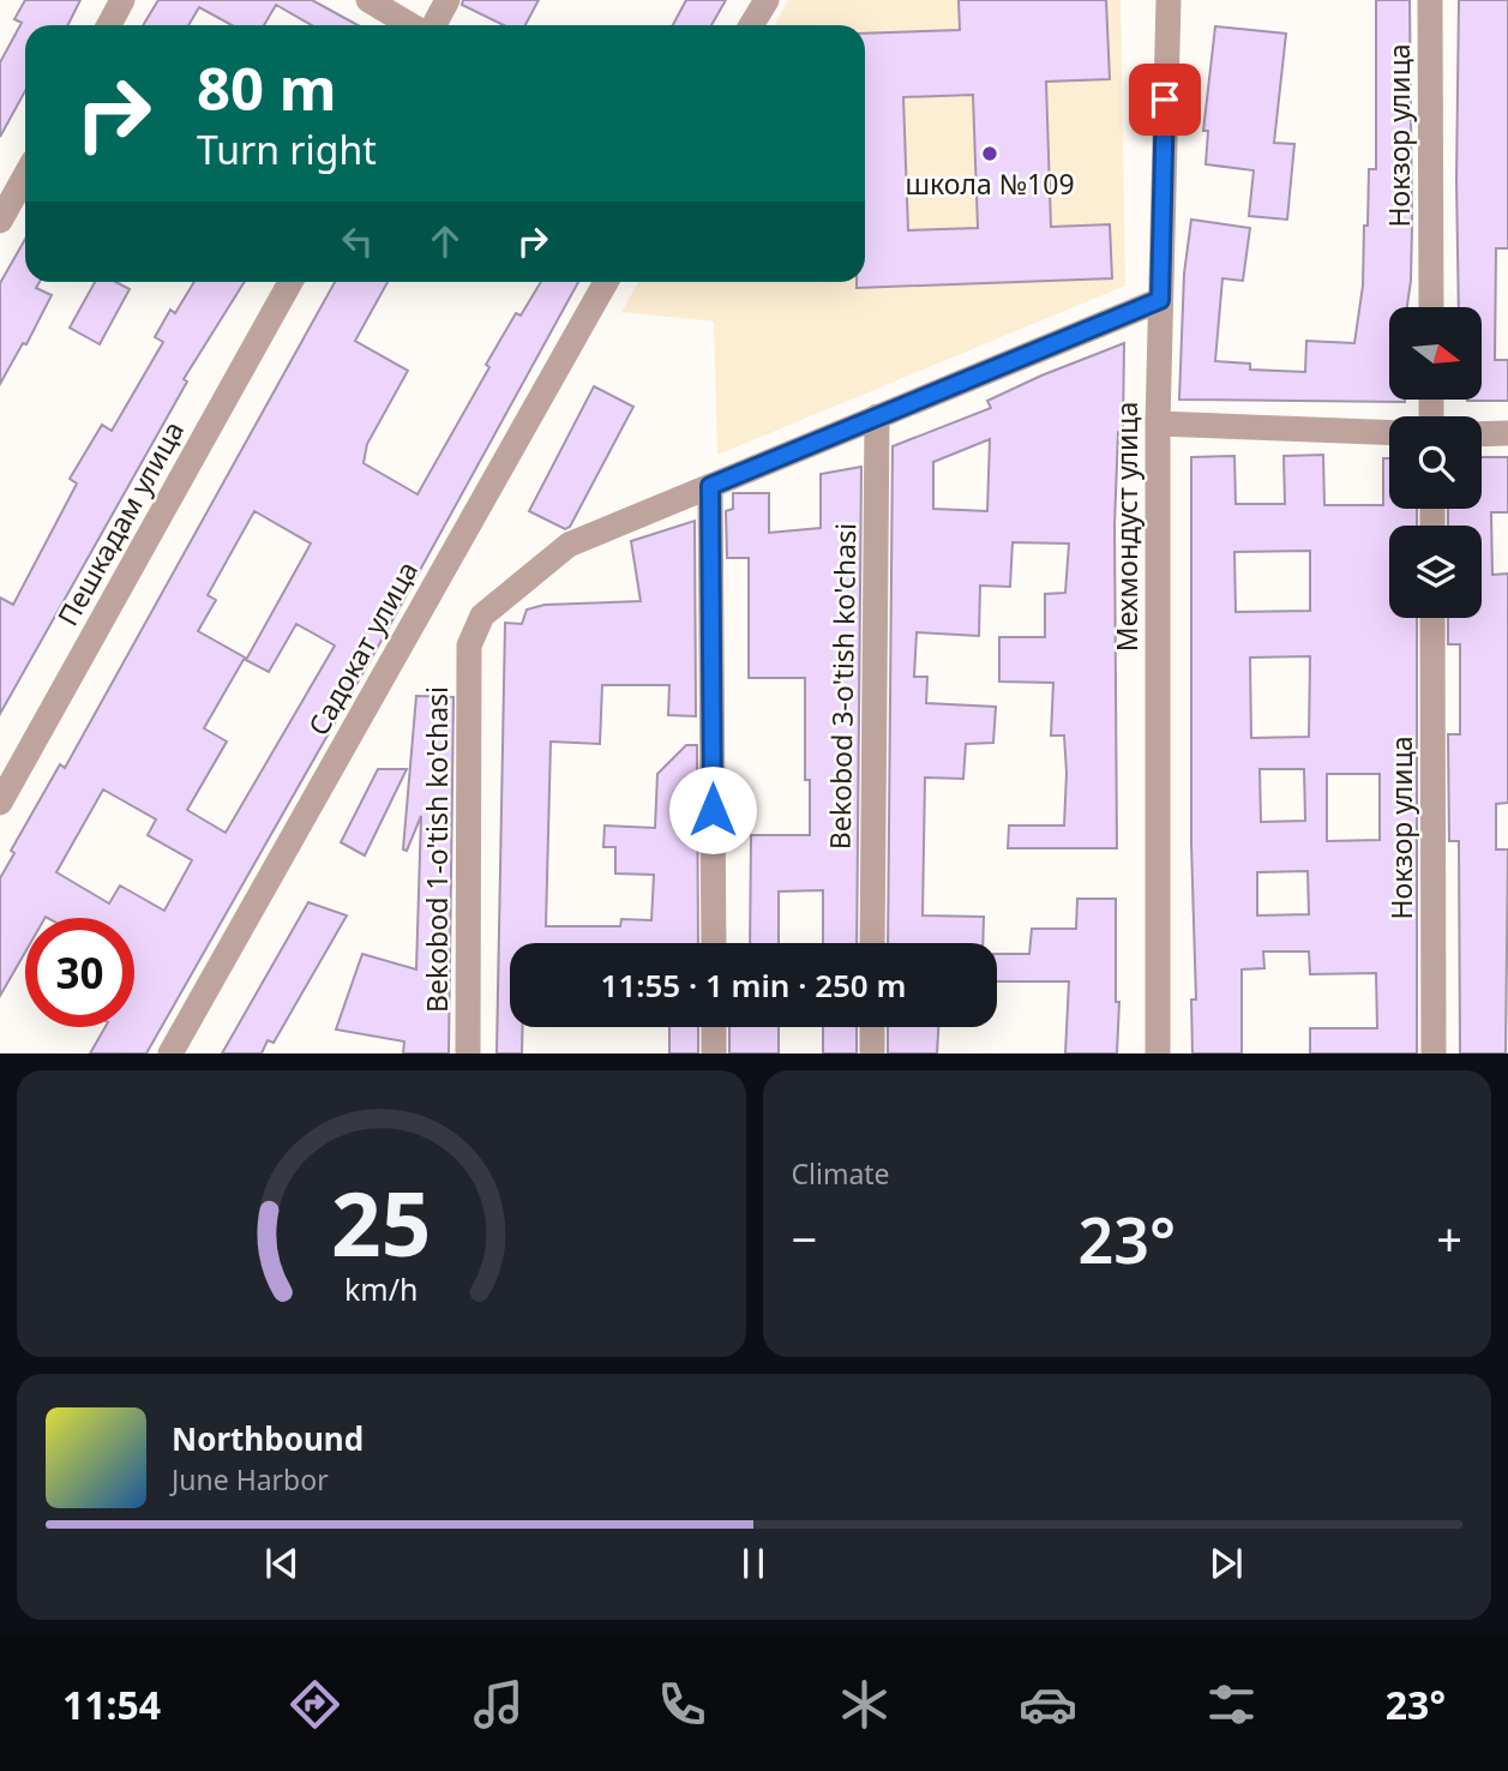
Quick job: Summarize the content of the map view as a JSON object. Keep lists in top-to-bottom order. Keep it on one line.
{"streets":{"street":["Нокзор улица","Пешкадам улица","Мехмондуст улица","Садокат улица","Bekobod 3-o'tish ko'chasi","Bekobod 1-o'tish ko'chasi"]},"places":["школа №109"],"north":"right","page":{"turn":["80 m","Turn right"],"limit":"30","trip":"11:55 · 1 min · 250 m","tile":"Climate","heat":["−","23°","+"],"song":["Northbound","June Harbor"],"tabs":["11:54","23°"],"gauge":["25","km/h"]}}
